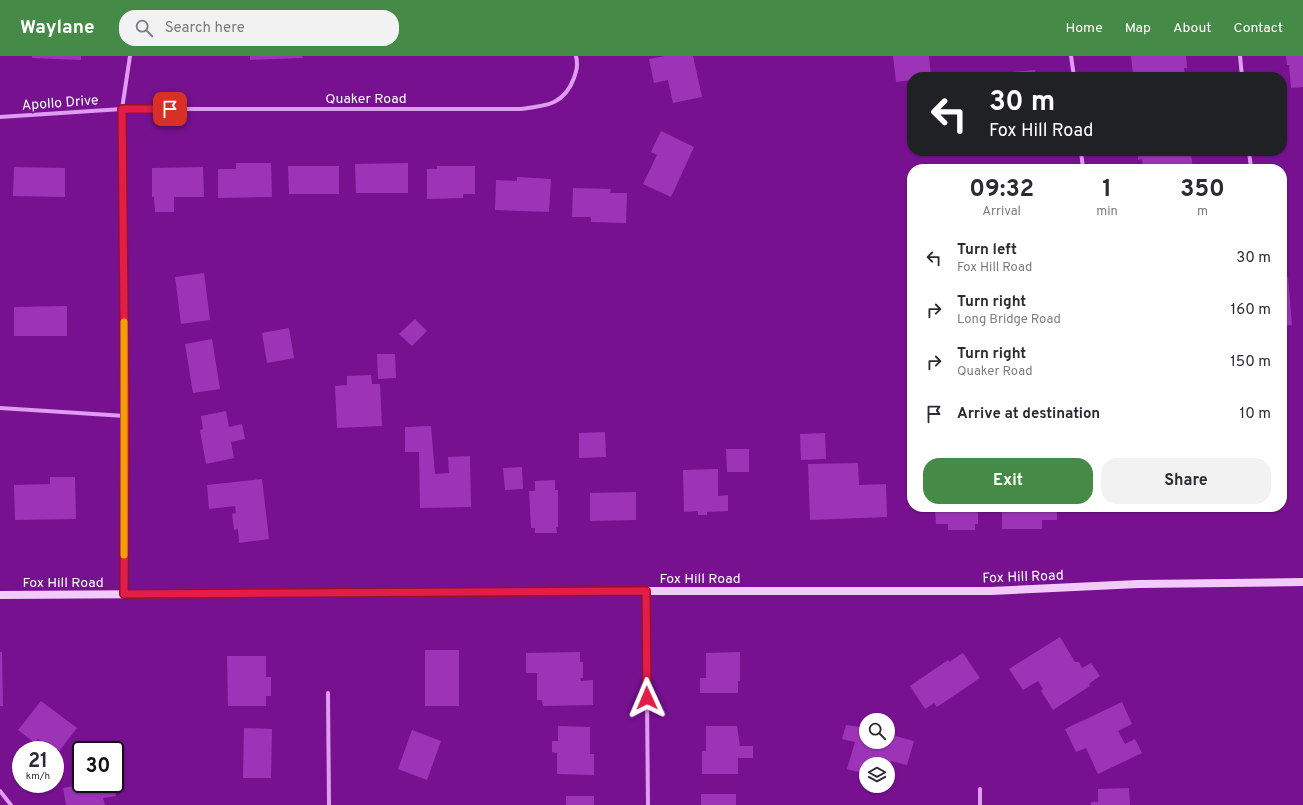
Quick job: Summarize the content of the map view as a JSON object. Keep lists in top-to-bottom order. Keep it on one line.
{"streets":{"main road":["Fox Hill Road"],"street":["Quaker Road","Apollo Drive"]},"crossings":[["Quaker Road","Apollo Drive"]],"page":{"header":"Waylane","search":"Search here","nav":["Home","Map","About","Contact"],"turn":["30 m","Fox Hill Road"],"eta":["09:32","Arrival","1","min","350","m"],"list":[{"name":"Turn left","note":"Fox Hill Road","value":"30 m"},{"name":"Turn right","note":"Long Bridge Road","value":"160 m"},{"name":"Turn right","note":"Quaker Road","value":"150 m"},{"name":"Arrive at destination","value":"10 m"}],"buttons":["Exit","Share"],"speed":"21 km/h","limit":"30"}}
